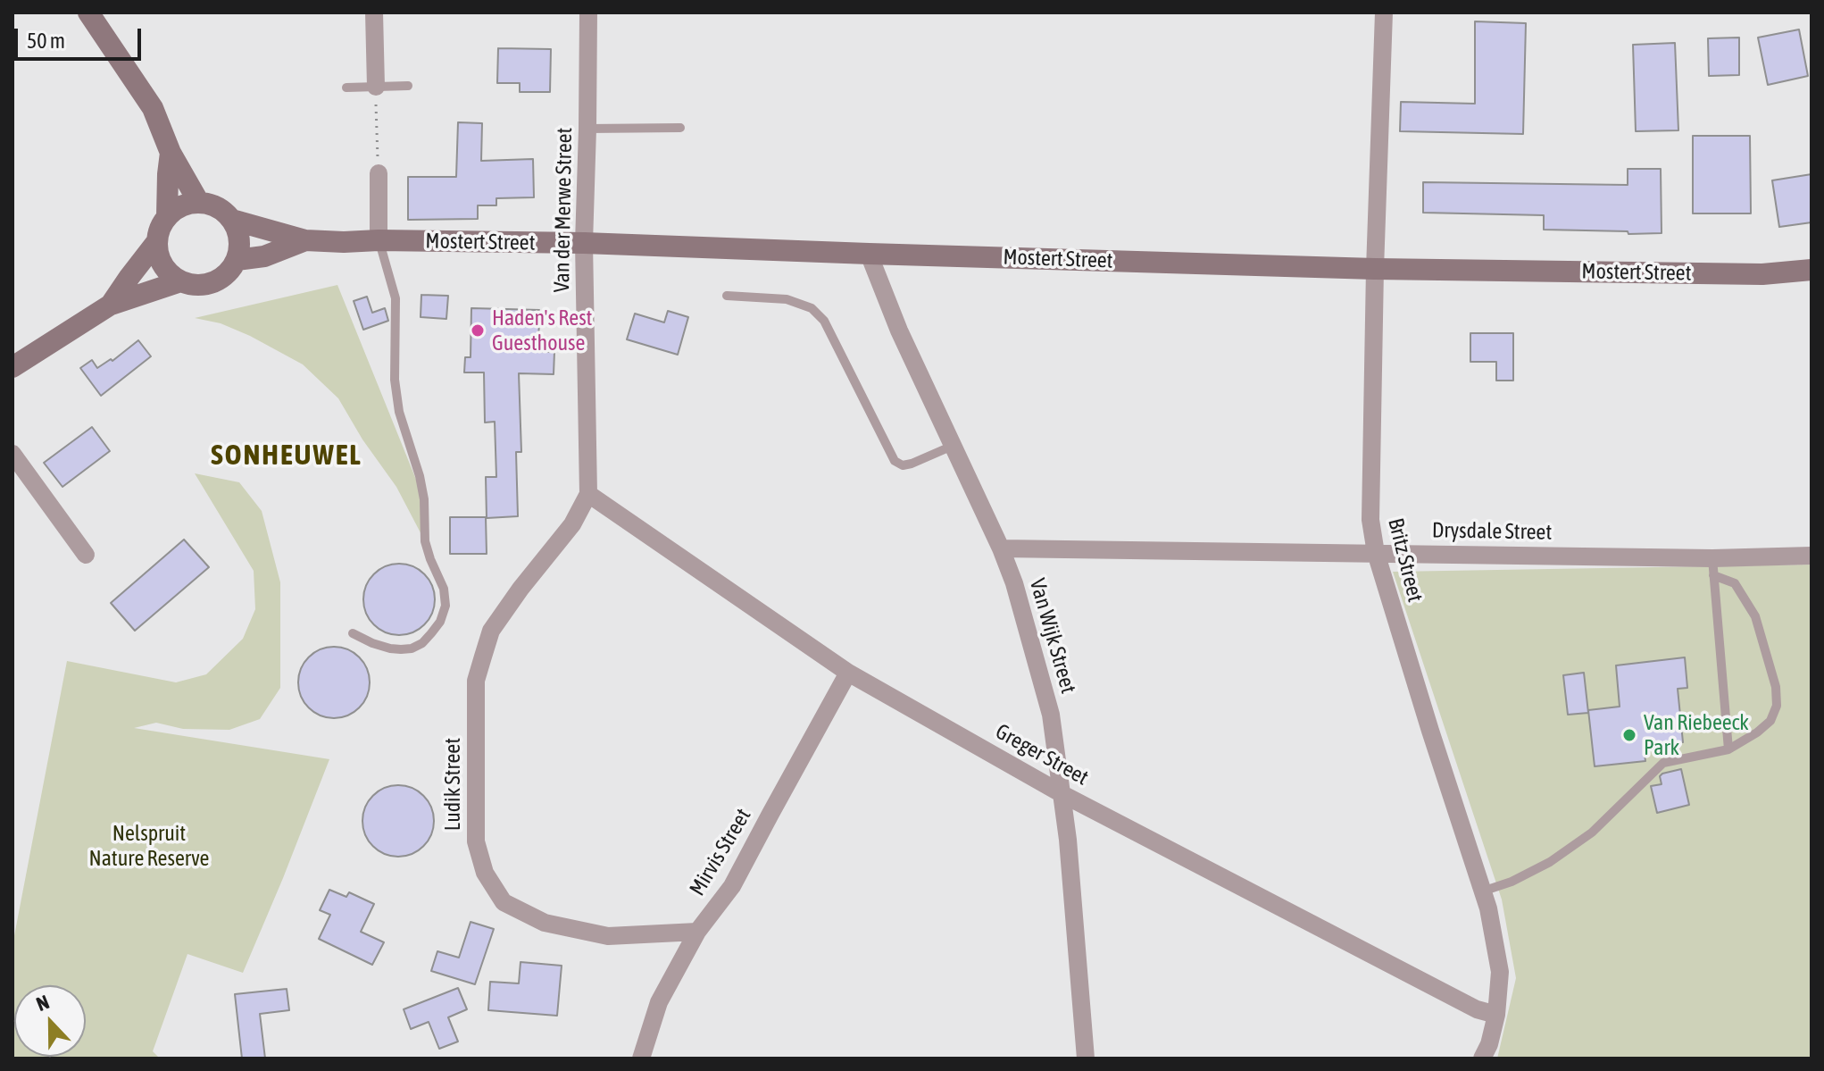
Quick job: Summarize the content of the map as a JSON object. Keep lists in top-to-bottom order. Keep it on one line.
{"streets":{"street":["Van der Merwe Street","Mostert Street","Drysdale Street","Britz Street","Van Wijk Street","Greger Street","Ludik Street","Mirvis Street"]},"crossings":[["Van der Merwe Street","Mostert Street"],["Van der Merwe Street","Greger Street"],["Van der Merwe Street","Ludik Street"],["Mostert Street","Britz Street"],["Mostert Street","Van Wijk Street"],["Drysdale Street","Britz Street"],["Drysdale Street","Van Wijk Street"],["Britz Street","Greger Street"],["Van Wijk Street","Greger Street"],["Greger Street","Ludik Street"],["Greger Street","Mirvis Street"],["Ludik Street","Mirvis Street"]],"districts":["SONHEUWEL"],"parks":["Nelspruit Nature Reserve"],"places":["Haden's Rest Guesthouse","Van Riebeeck Park"],"scale_bar":"50 m","north":"top"}
